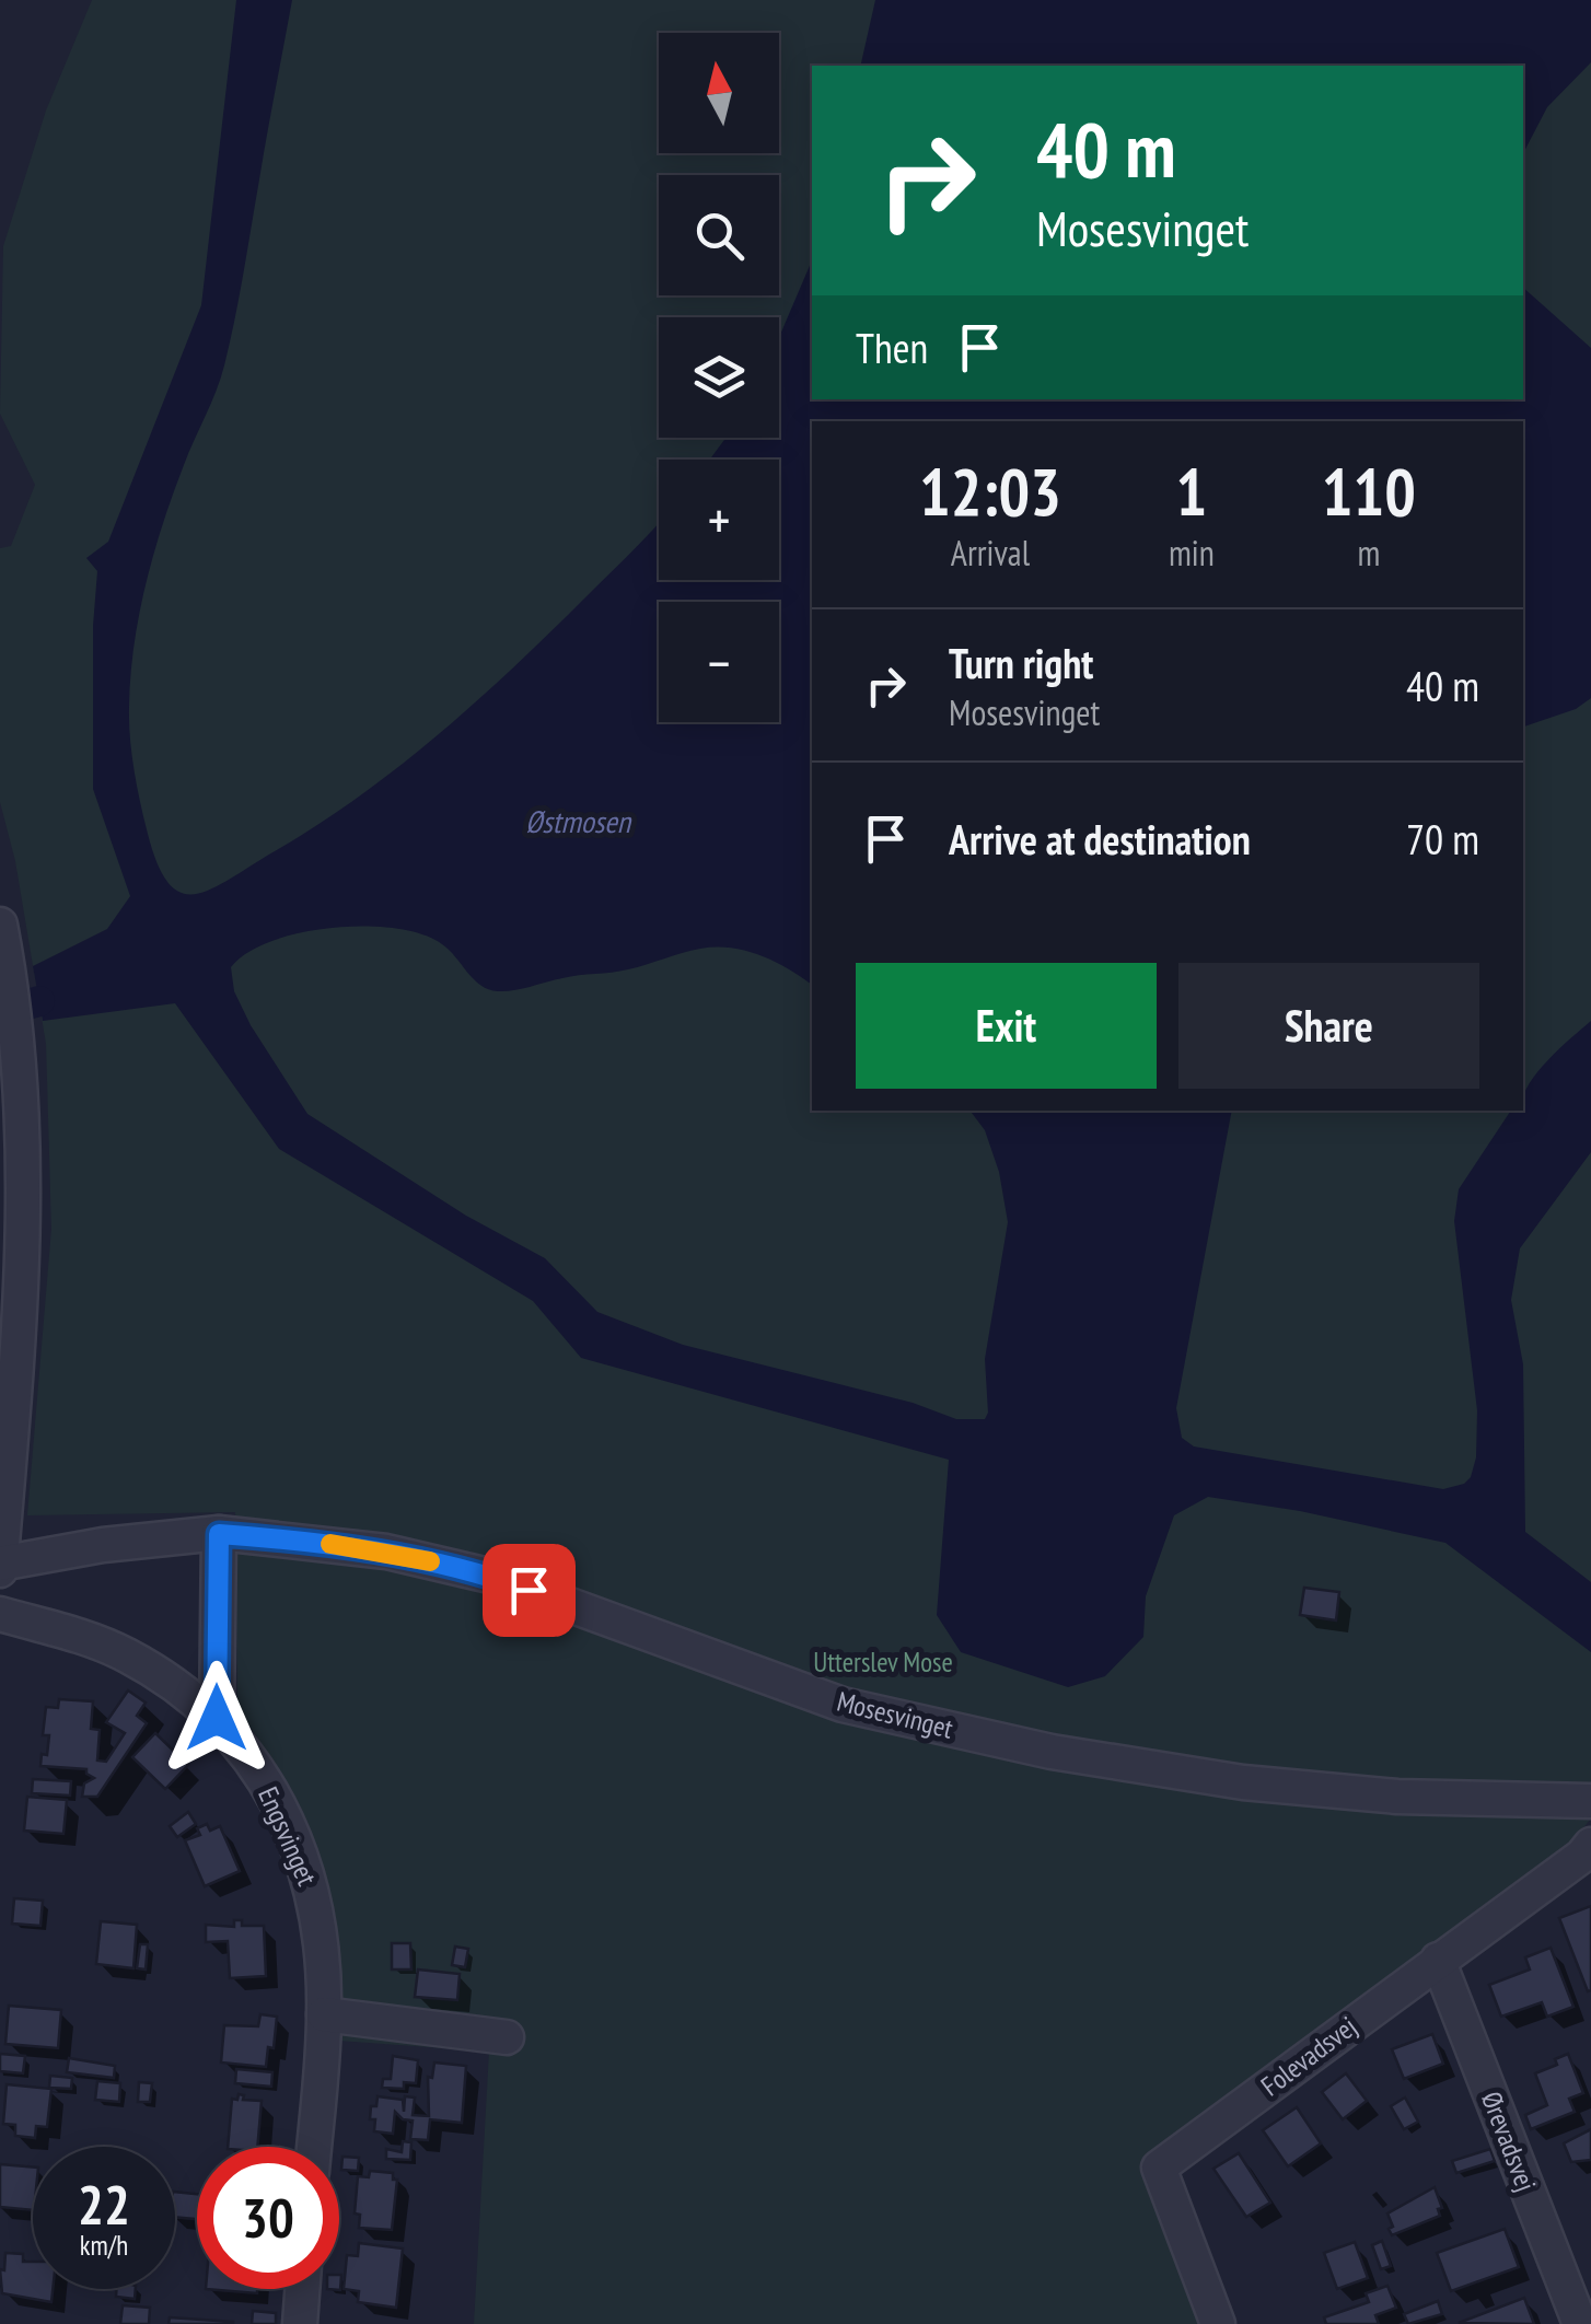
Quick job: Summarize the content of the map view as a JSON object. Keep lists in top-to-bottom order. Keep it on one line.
{"streets":{"street":["Mosesvinget","Engsvinget","Folevadsvej","Ørevadsvej"]},"crossings":[["Folevadsvej","Ørevadsvej"]],"water":["Østmosen"],"parks":["Utterslev Mose"],"north":"top","page":{"map_buttons":["+","−"],"turn":["40 m","Mosesvinget"],"then":"Then","eta":["12:03","Arrival","1","min","110","m"],"list":[{"name":"Turn right","note":"Mosesvinget","value":"40 m"},{"name":"Arrive at destination","value":"70 m"}],"buttons":["Exit","Share"],"speed":"22 km/h","limit":"30"}}
